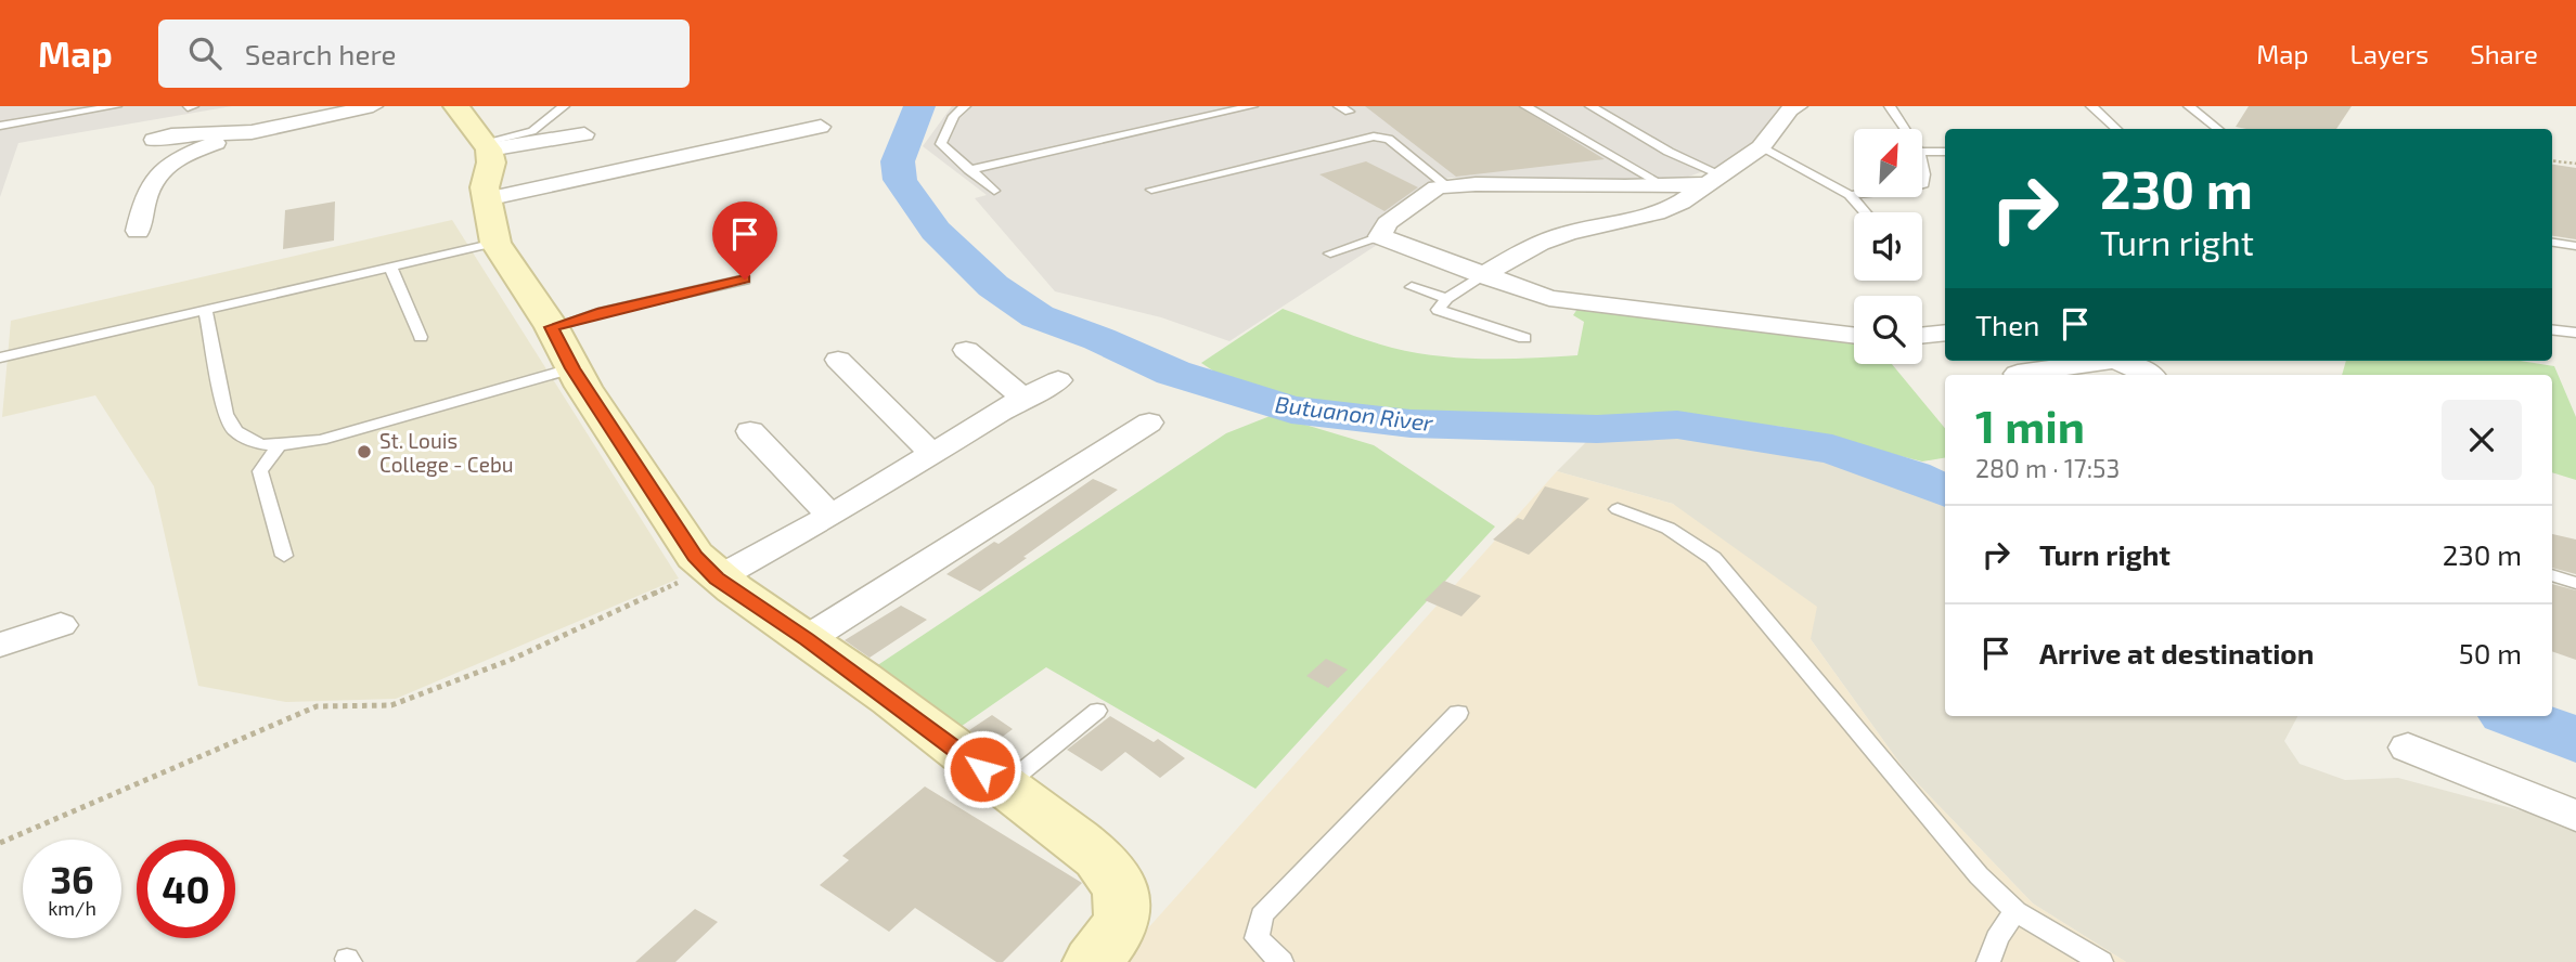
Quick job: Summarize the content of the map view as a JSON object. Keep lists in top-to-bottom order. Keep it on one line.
{"water":["Butuanon River"],"places":["St. Louis College - Cebu"],"north":"top right","page":{"header":"Map","search":"Search here","nav":["Map","Layers","Share"],"turn":["230 m","Turn right"],"then":"Then","heading":["1 min","280 m · 17:53"],"list":[{"name":"Turn right","value":"230 m"},{"name":"Arrive at destination","value":"50 m"}],"speed":"36 km/h","limit":"40"}}
